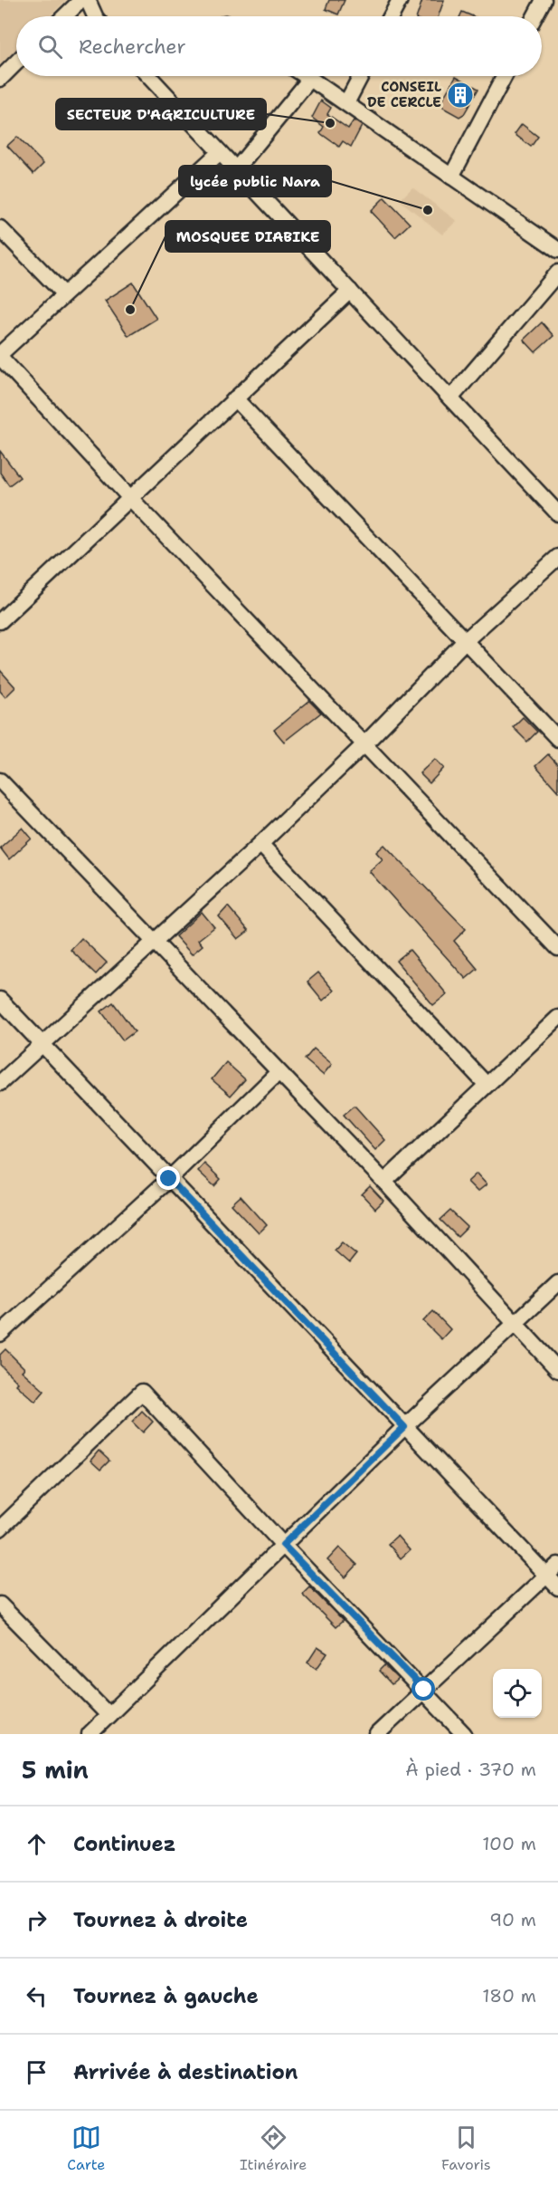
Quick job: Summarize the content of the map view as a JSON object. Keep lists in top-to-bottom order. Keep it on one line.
{"places":{"building":["CONSEIL DE CERCLE"],"other":["SECTEUR D'AGRICULTURE","lycée public Nara","MOSQUEE DIABIKE"]},"page":{"search":"Rechercher","heading":["5 min","À pied · 370 m"],"list":[["Continuez","100 m"],["Tournez à droite","90 m"],["Tournez à gauche","180 m"],"Arrivée à destination"],"nav":["Carte","Itinéraire","Favoris"]}}
